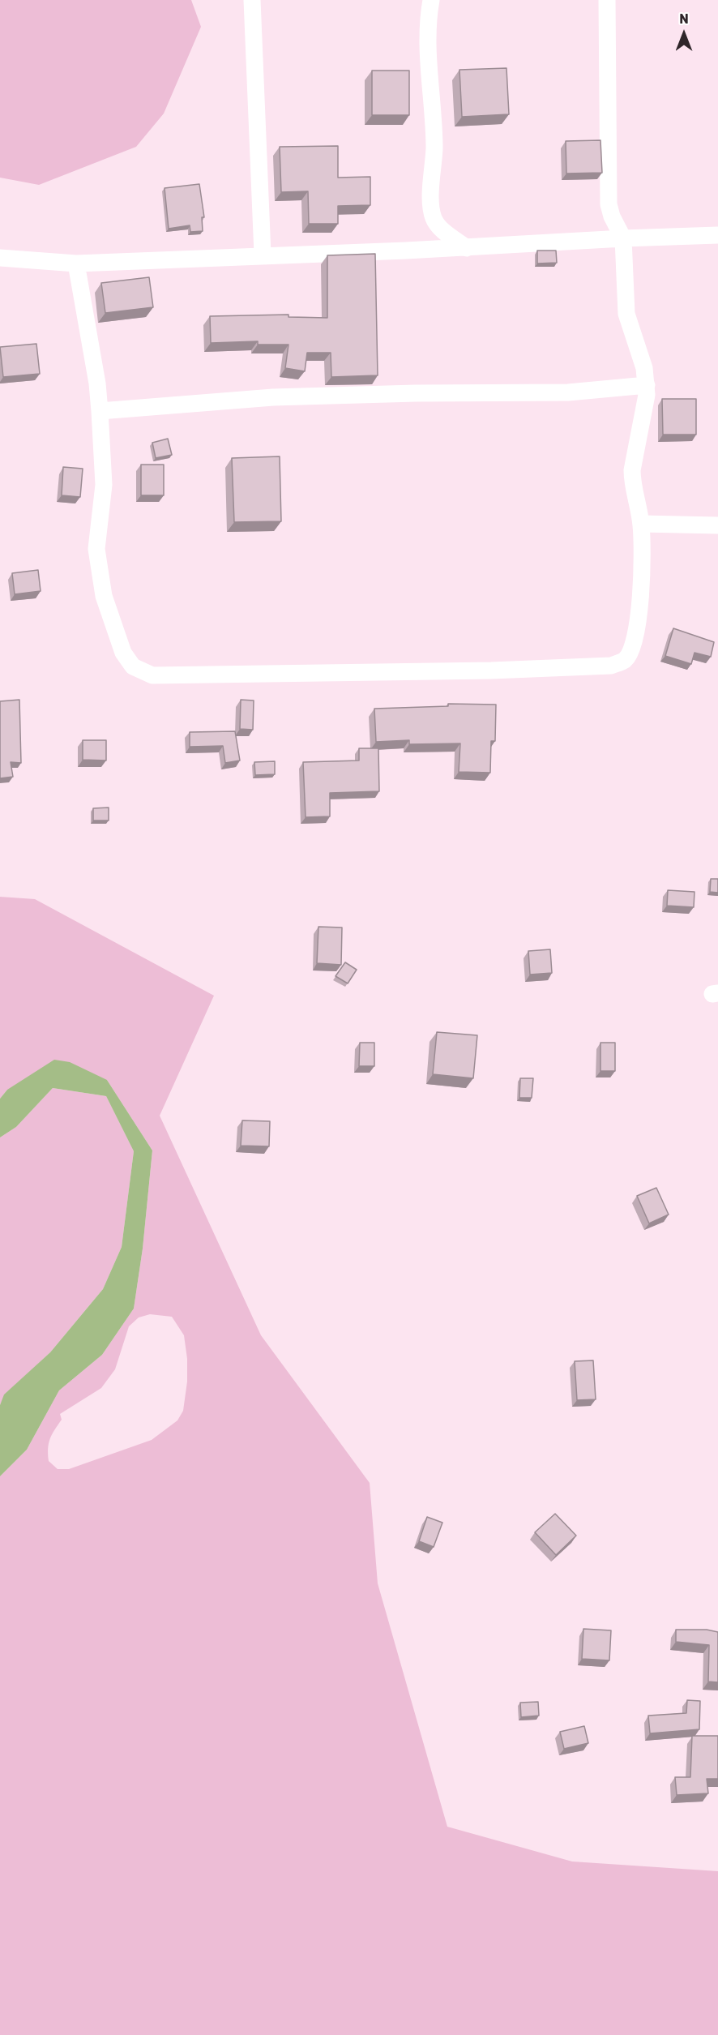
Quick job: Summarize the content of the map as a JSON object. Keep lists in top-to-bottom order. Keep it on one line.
{"north":"top"}
